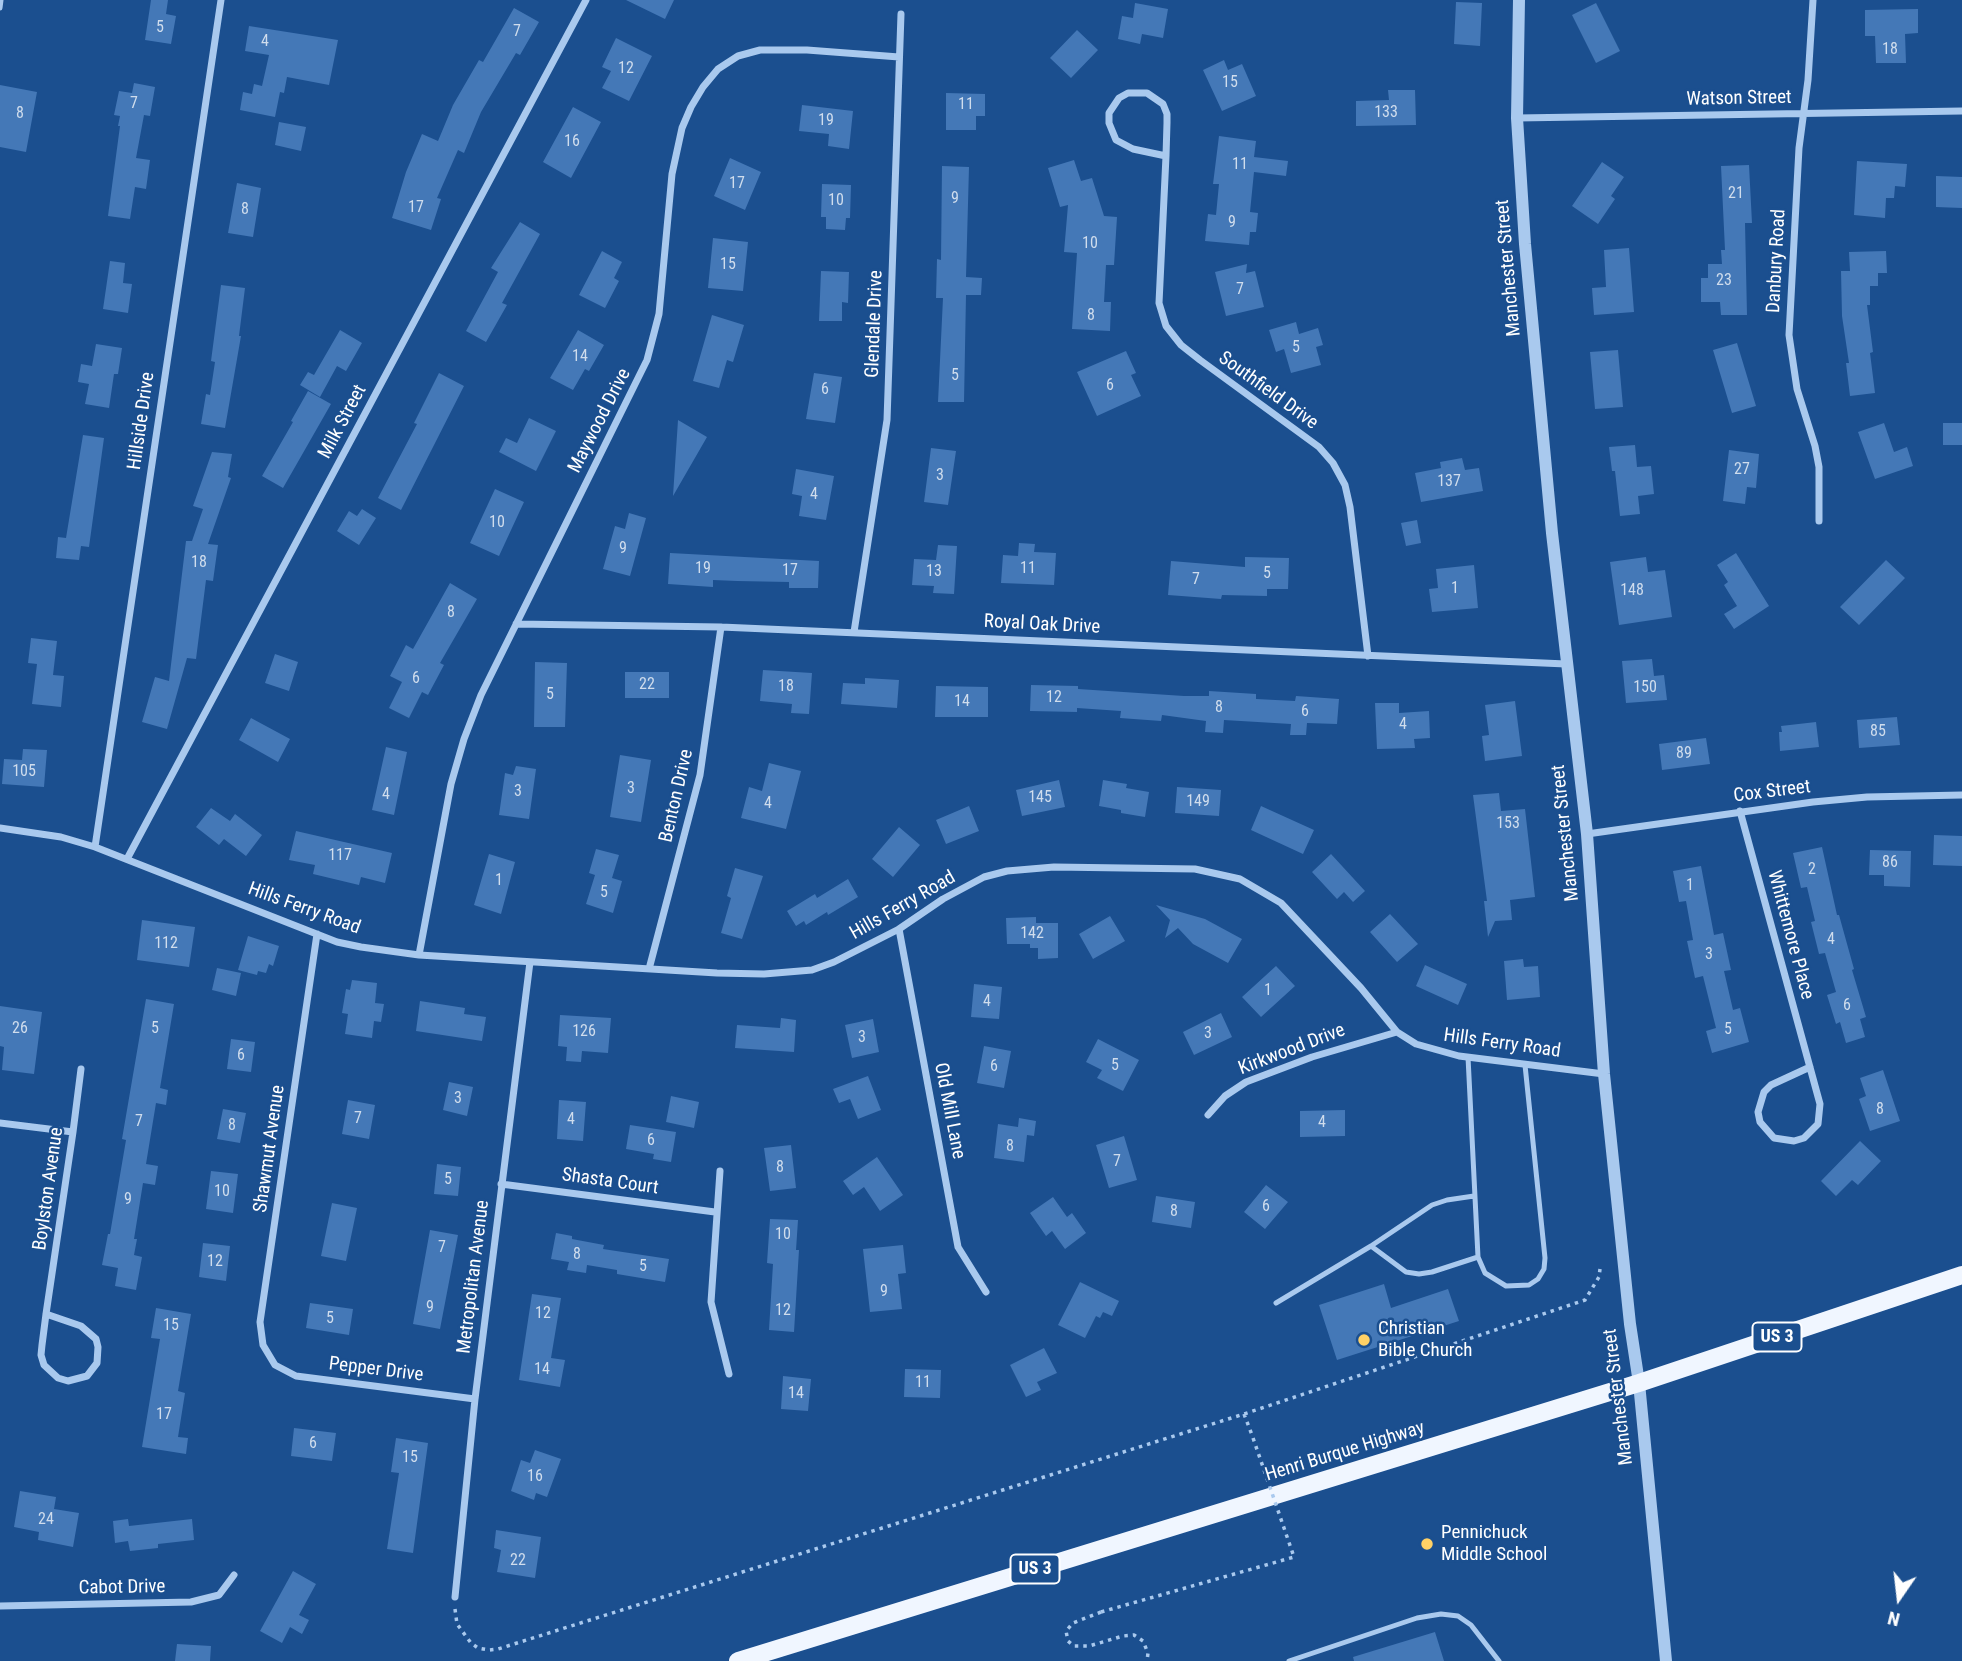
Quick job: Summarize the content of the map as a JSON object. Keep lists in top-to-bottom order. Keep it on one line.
{"streets":{"main road":["US 3","Henri Burque Highway"],"street":["Watson Street","Danbury Road","Manchester Street","Glendale Drive","Southfield Drive","Hillside Drive","Maywood Drive","Milk Street","Royal Oak Drive","Cox Street","Benton Drive","Hills Ferry Road","Whittemore Place","Kirkwood Drive","Old Mill Lane","Shawmut Avenue","Shasta Court","Boylston Avenue","Metropolitan Avenue","Pepper Drive","Cabot Drive"]},"crossings":[["Watson Street","Danbury Road"],["Watson Street","Manchester Street"],["Manchester Street","Royal Oak Drive"],["Manchester Street","Cox Street"],["Manchester Street","Hills Ferry Road"],["Manchester Street","Henri Burque Highway"],["Glendale Drive","Maywood Drive"],["Glendale Drive","Royal Oak Drive"],["Southfield Drive","Royal Oak Drive"],["Hillside Drive","Hills Ferry Road"],["Maywood Drive","Royal Oak Drive"],["Maywood Drive","Hills Ferry Road"],["Milk Street","Hills Ferry Road"],["Royal Oak Drive","Benton Drive"],["Cox Street","Whittemore Place"],["Benton Drive","Hills Ferry Road"],["Hills Ferry Road","Kirkwood Drive"],["Hills Ferry Road","Old Mill Lane"],["Hills Ferry Road","Shawmut Avenue"],["Hills Ferry Road","Metropolitan Avenue"],["Shawmut Avenue","Pepper Drive"],["Shasta Court","Metropolitan Avenue"],["Metropolitan Avenue","Pepper Drive"]],"places":["Christian Bible Church","Pennichuck Middle School"],"house_numbers":["5","7","4","18","12","15","7","11","133","8","19","16","11","17","21","9","10","17","8","9","10","15","23","7","8","5","14","5","6","6","27","3","137","4","10","9","18","19","11","17","13","5","7","1","148","8","6","22","18","150","5","12","14","8","6","4","85","89","105","3","3","4","145","149","4","153","117","86","2","1","1","5","142","4","112","3","1","4","6","26","5","5","126","3","3","6","5","6","3","8","7","4","7","4","8","6","8","7","8","5","10","9","6","8","10","7","8","12","5","9","9","12","12","5","15","14","11","14","17","6","15","16","24","22"],"north":"bottom"}
